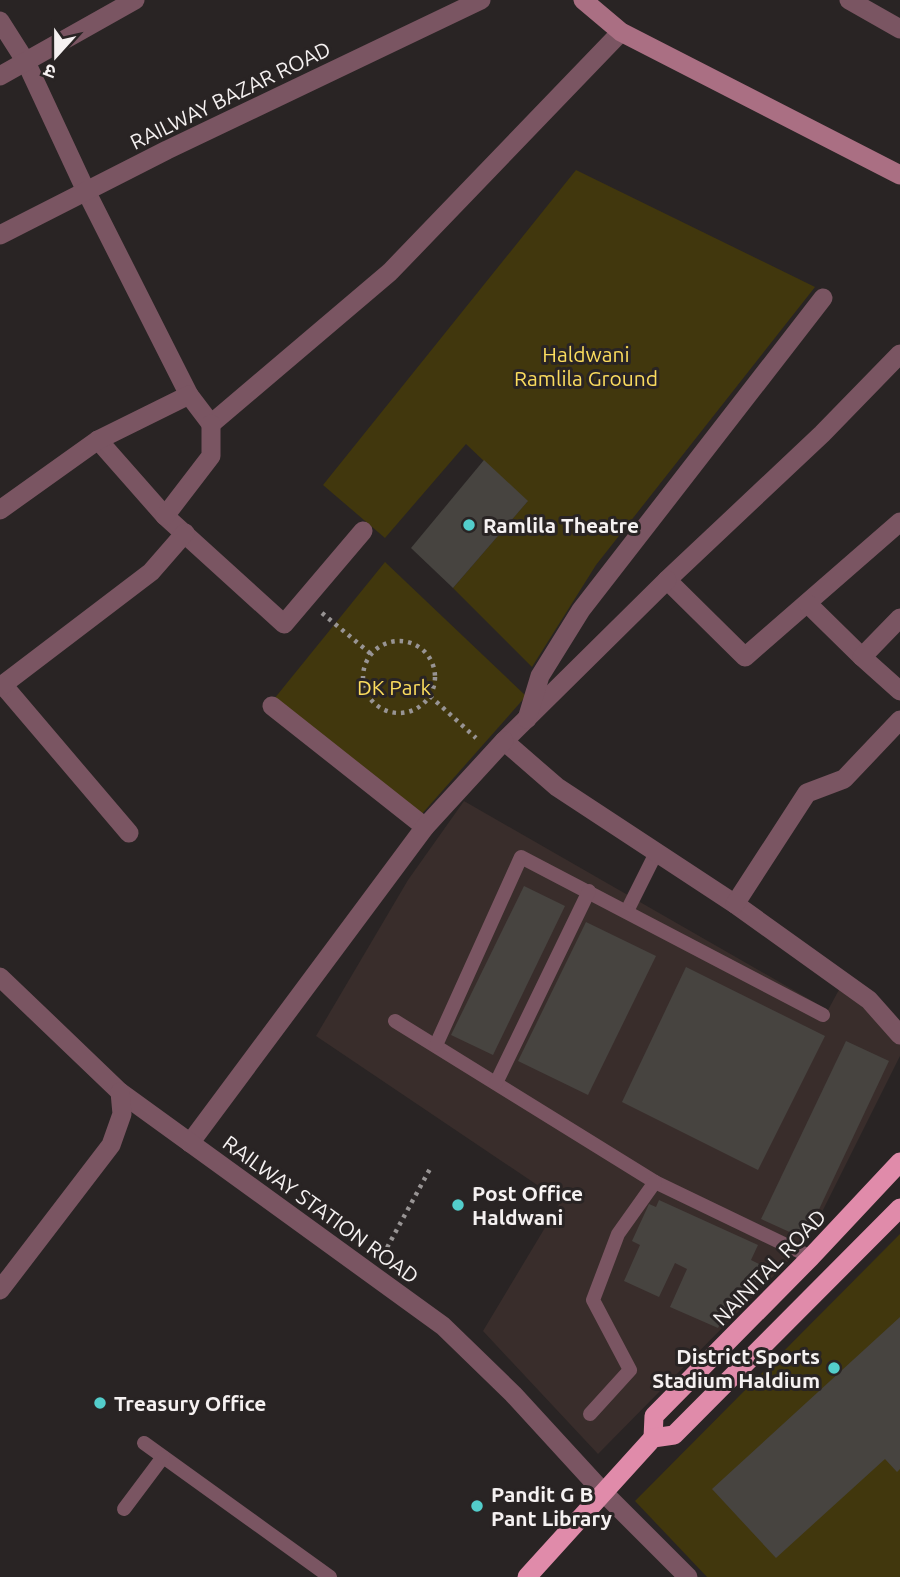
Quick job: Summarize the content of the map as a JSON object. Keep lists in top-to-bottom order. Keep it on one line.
{"streets":{"highway":["NAINITAL ROAD"],"street":["RAILWAY BAZAR ROAD","RAILWAY STATION ROAD"]},"crossings":[["RAILWAY STATION ROAD","NAINITAL ROAD"]],"parks":["Haldwani Ramlila Ground","DK Park"],"places":["Ramlila Theatre","Post Office Haldwani","District Sports Stadium Haldium","Treasury Office","Pandit G B Pant Library"],"north":"bottom"}
